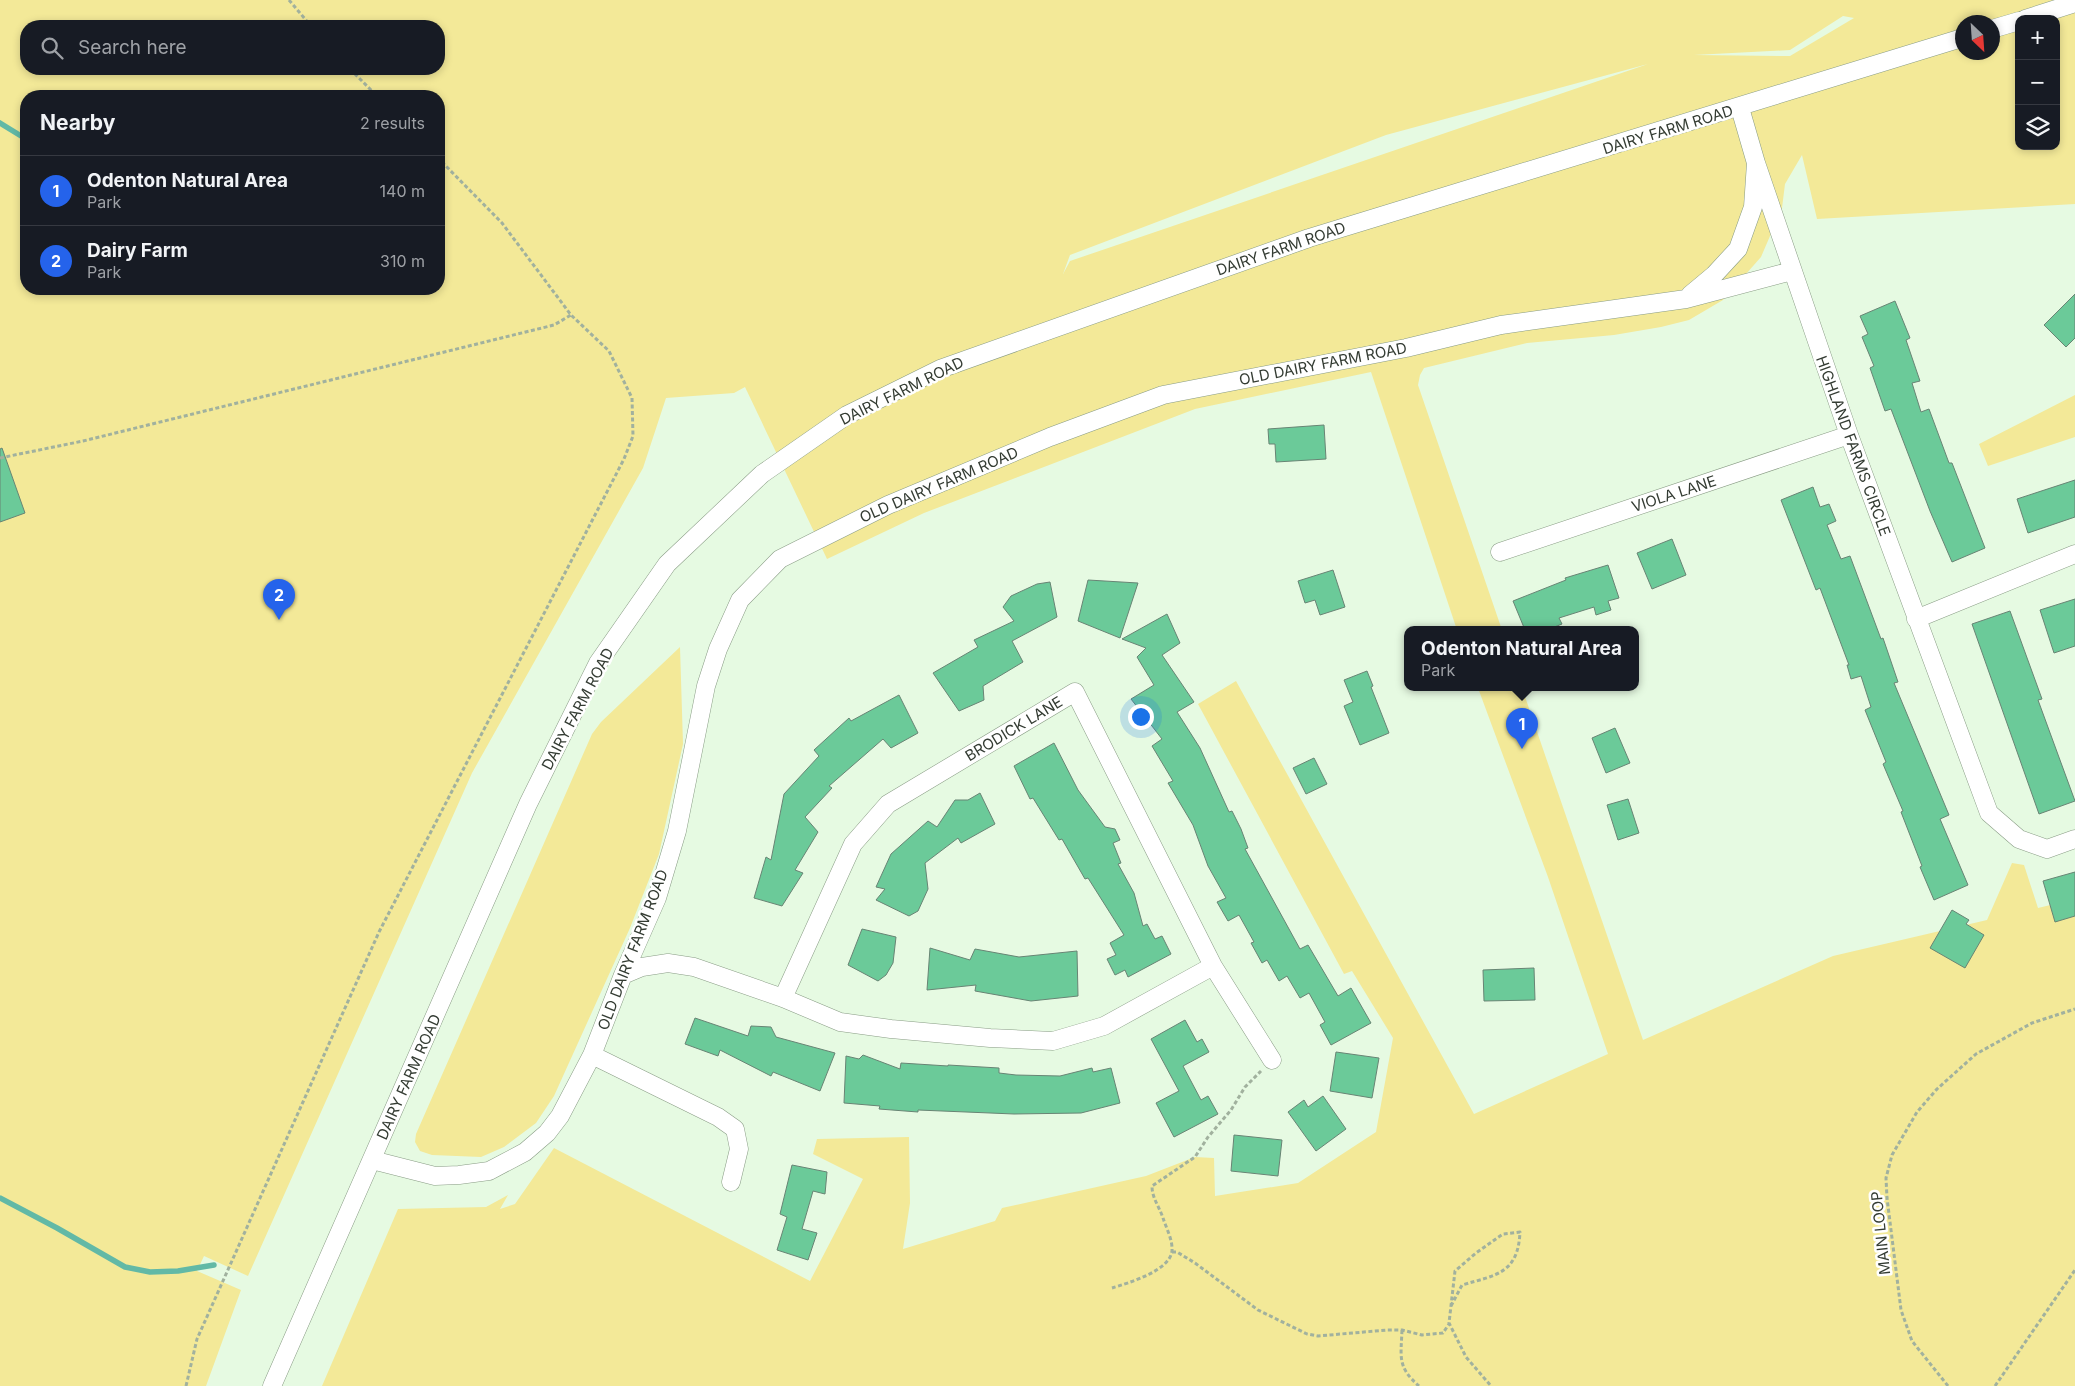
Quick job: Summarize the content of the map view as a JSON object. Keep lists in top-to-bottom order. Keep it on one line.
{"streets":{"street":["DAIRY FARM ROAD","OLD DAIRY FARM ROAD","HIGHLAND FARMS CIRCLE","VIOLA LANE","BRODICK LANE"],"path":["MAIN LOOP"]},"crossings":[["DAIRY FARM ROAD","OLD DAIRY FARM ROAD"],["HIGHLAND FARMS CIRCLE","VIOLA LANE"]],"north":"bottom right","page":{"map_buttons":["+","−"],"search":"Search here","heading":["Nearby","2 results"],"list":[{"mark":"1","name":"Odenton Natural Area","note":"Park","value":"140 m"},{"mark":"2","name":"Dairy Farm","note":"Park","value":"310 m"}],"pins":["2","1"],"popup":["Odenton Natural Area","Park"]}}
